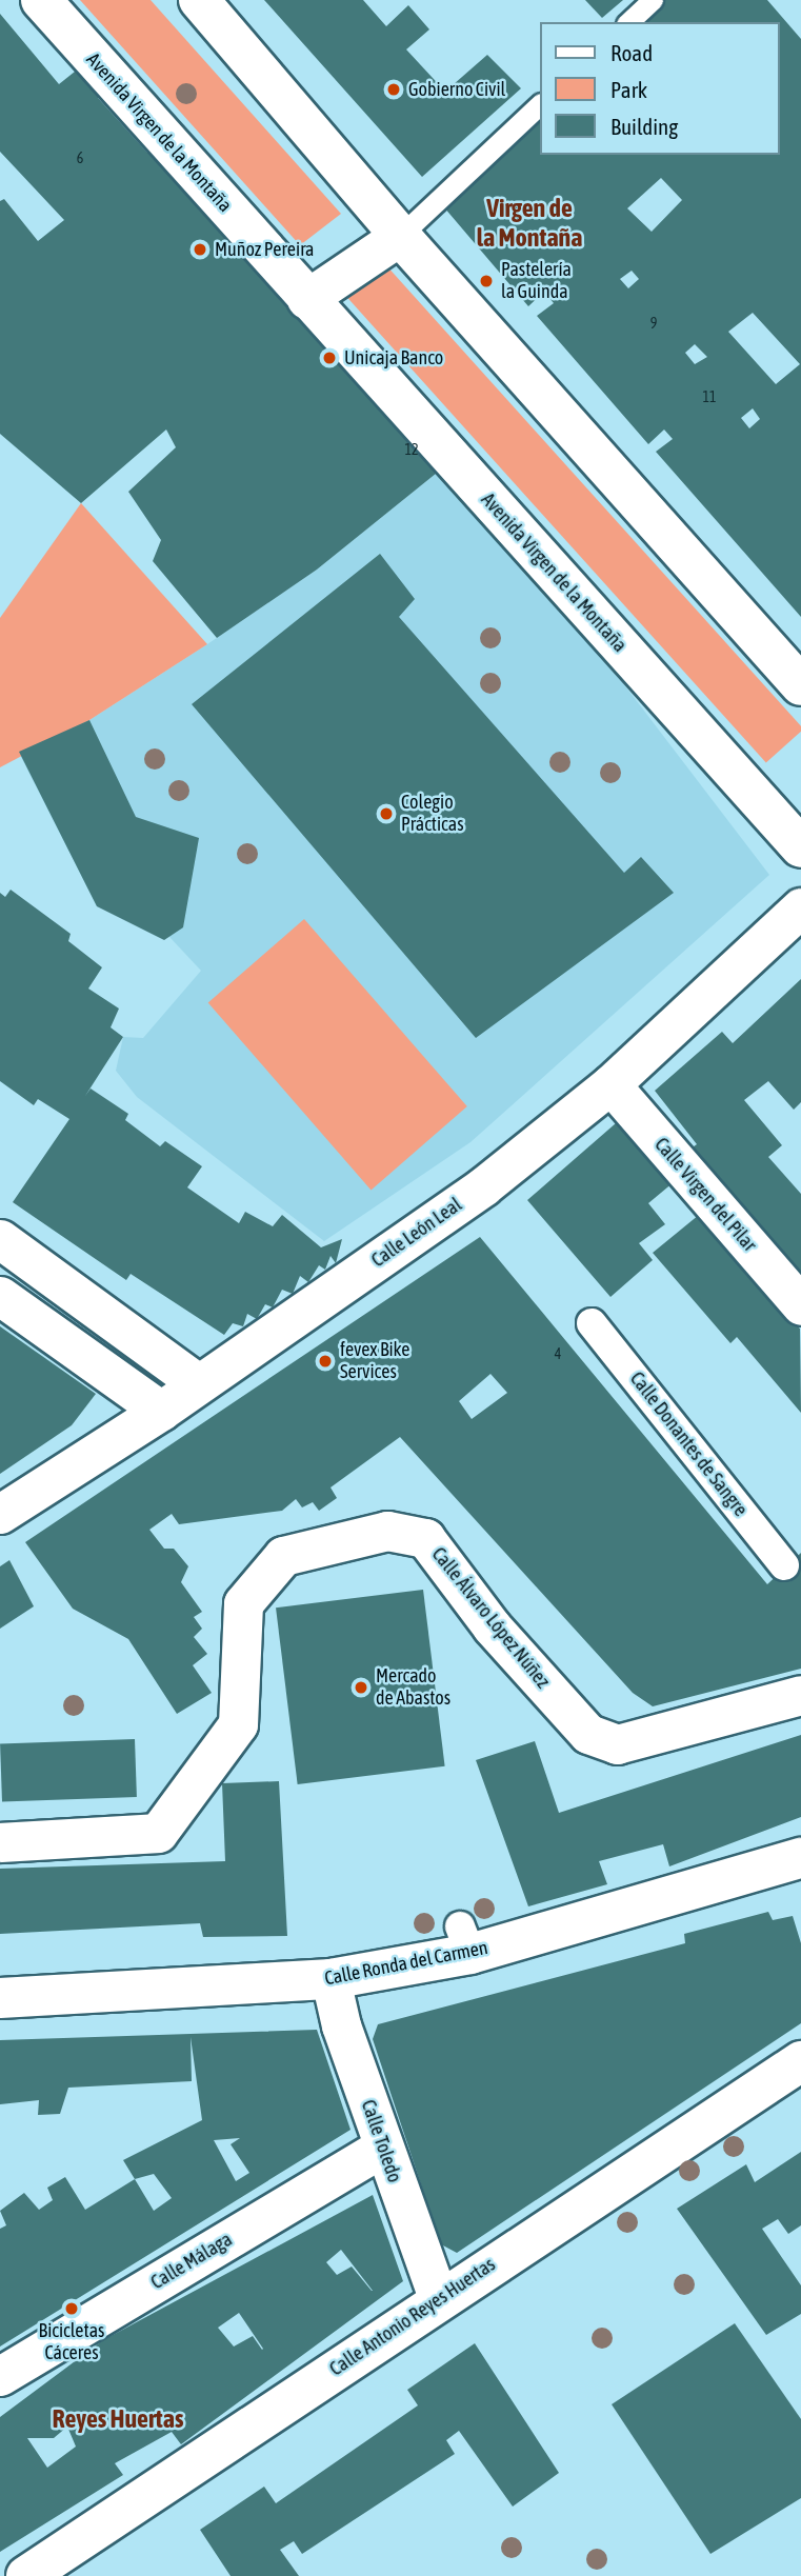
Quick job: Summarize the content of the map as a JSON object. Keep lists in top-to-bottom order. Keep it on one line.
{"streets":{"main road":["Avenida Virgen de la Montaña","Calle Ronda del Carmen","Calle Antonio Reyes Huertas"],"street":["Calle Virgen del Pilar","Calle León Leal","Calle Donantes de Sangre","Calle Álvaro López Núñez","Calle Toledo","Calle Málaga"]},"crossings":[["Calle Virgen del Pilar","Calle León Leal"],["Calle Ronda del Carmen","Calle Toledo"],["Calle Toledo","Calle Málaga"],["Calle Toledo","Calle Antonio Reyes Huertas"]],"districts":["Virgen de la Montaña","Reyes Huertas"],"places":["Gobierno Civil","Muñoz Pereira","Pastelería la Guinda","Unicaja Banco","Colegio Prácticas","fevex Bike Services","Mercado de Abastos","Bicicletas Cáceres"],"house_numbers":["6","9","11","12","4"],"legend":["Road","Park","Building"]}
